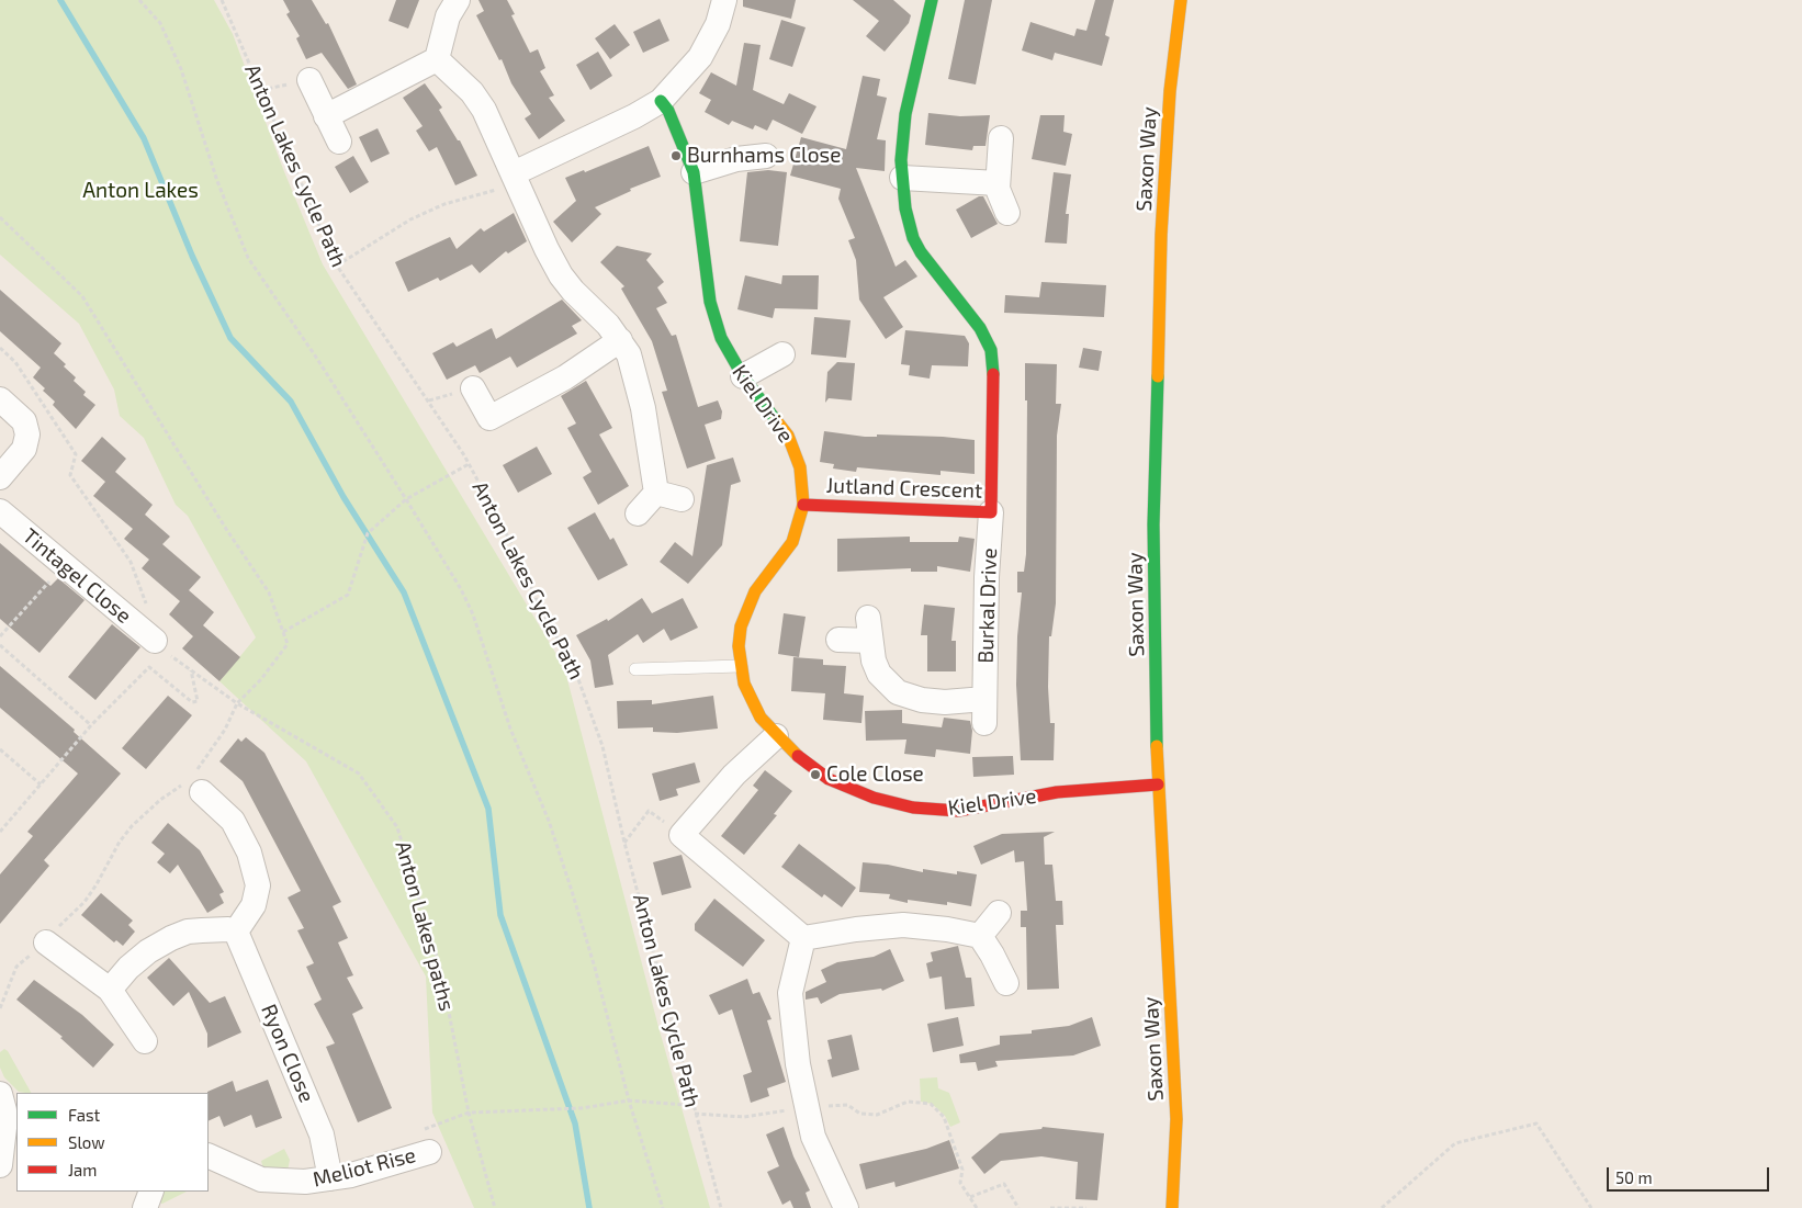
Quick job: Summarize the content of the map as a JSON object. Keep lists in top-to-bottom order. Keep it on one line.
{"streets":{"street":["Saxon Way","Kiel Drive","Jutland Crescent","Tintagel Close","Burkal Drive","Ryon Close","Meliot Rise"],"path":["Anton Lakes Cycle Path","Anton Lakes paths"]},"crossings":[["Saxon Way","Kiel Drive"],["Kiel Drive","Jutland Crescent"],["Jutland Crescent","Burkal Drive"],["Tintagel Close","Anton Lakes paths"],["Ryon Close","Meliot Rise"]],"parks":["Anton Lakes"],"places":["Burnhams Close","Cole Close"],"legend":["Fast","Slow","Jam"],"scale_bar":"50 m"}
